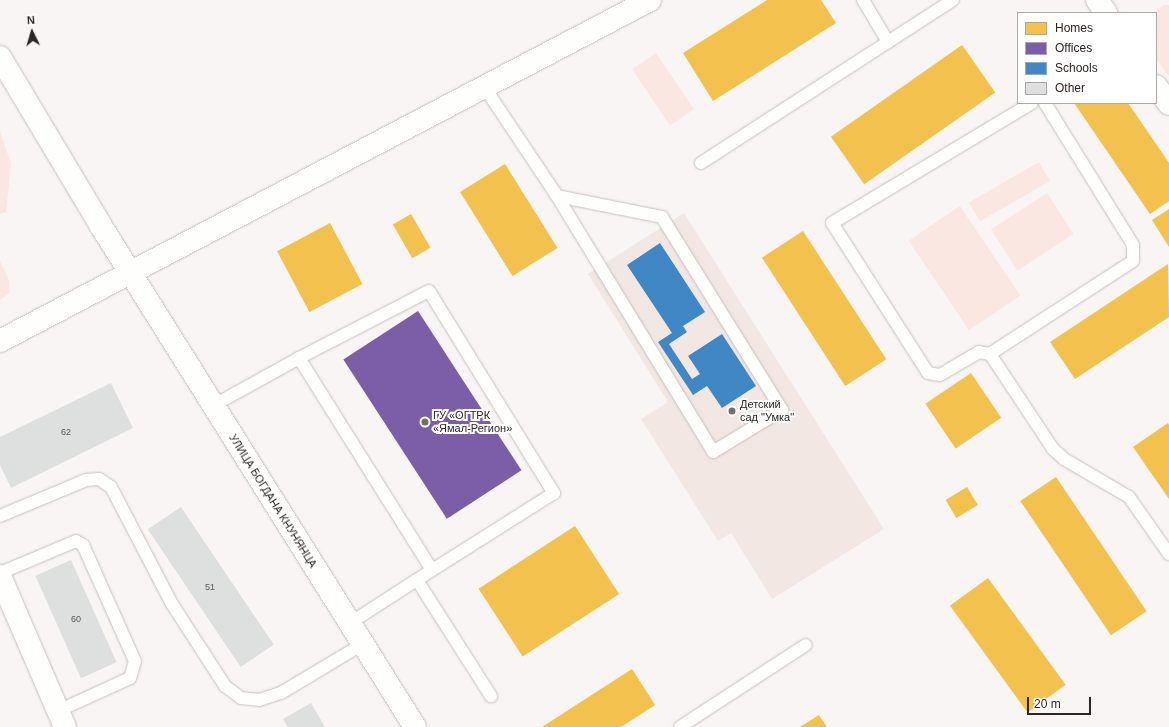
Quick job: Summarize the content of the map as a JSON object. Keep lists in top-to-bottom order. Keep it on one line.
{"streets":{"street":["УЛИЦА БОГДАНА КНУНЯНЦА"]},"places":["Детский сад \"Умка\"","ГУ «ОГТРК «Ямал-Регион»"],"house_numbers":["62","51","60"],"legend":["Homes","Offices","Schools","Other"],"scale_bar":"20 m","north":"top"}
